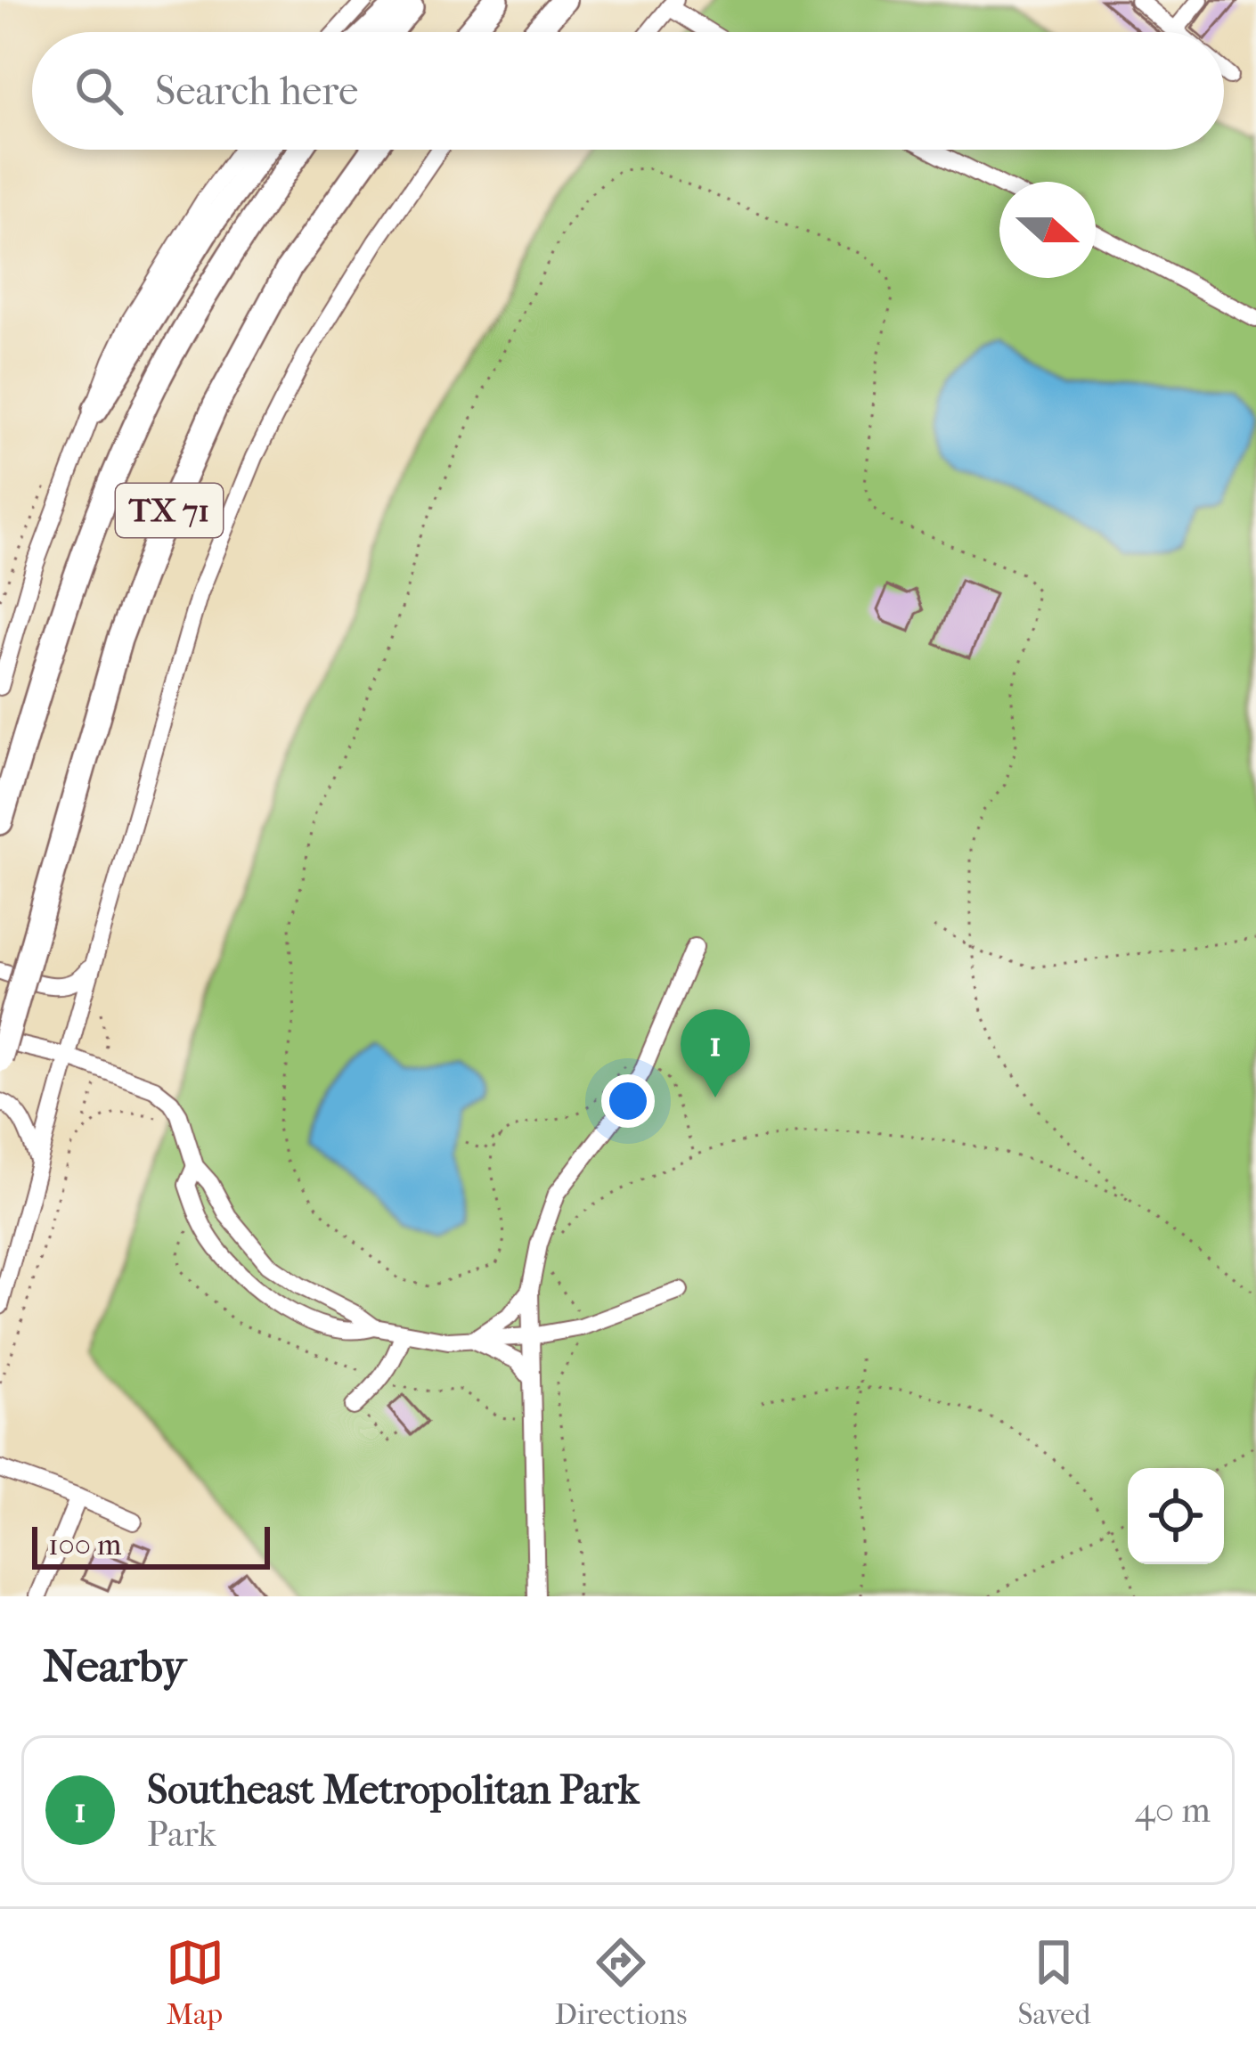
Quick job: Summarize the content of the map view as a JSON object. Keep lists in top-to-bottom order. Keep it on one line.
{"streets":{"highway":["TX 71"]},"scale_bar":"100 m","north":"right","page":{"search":"Search here","pins":"1","scale":"100 m","heading":"Nearby","list":[{"mark":"1","name":"Southeast Metropolitan Park","note":"Park","value":"40 m"}],"nav":["Map","Directions","Saved"]}}
